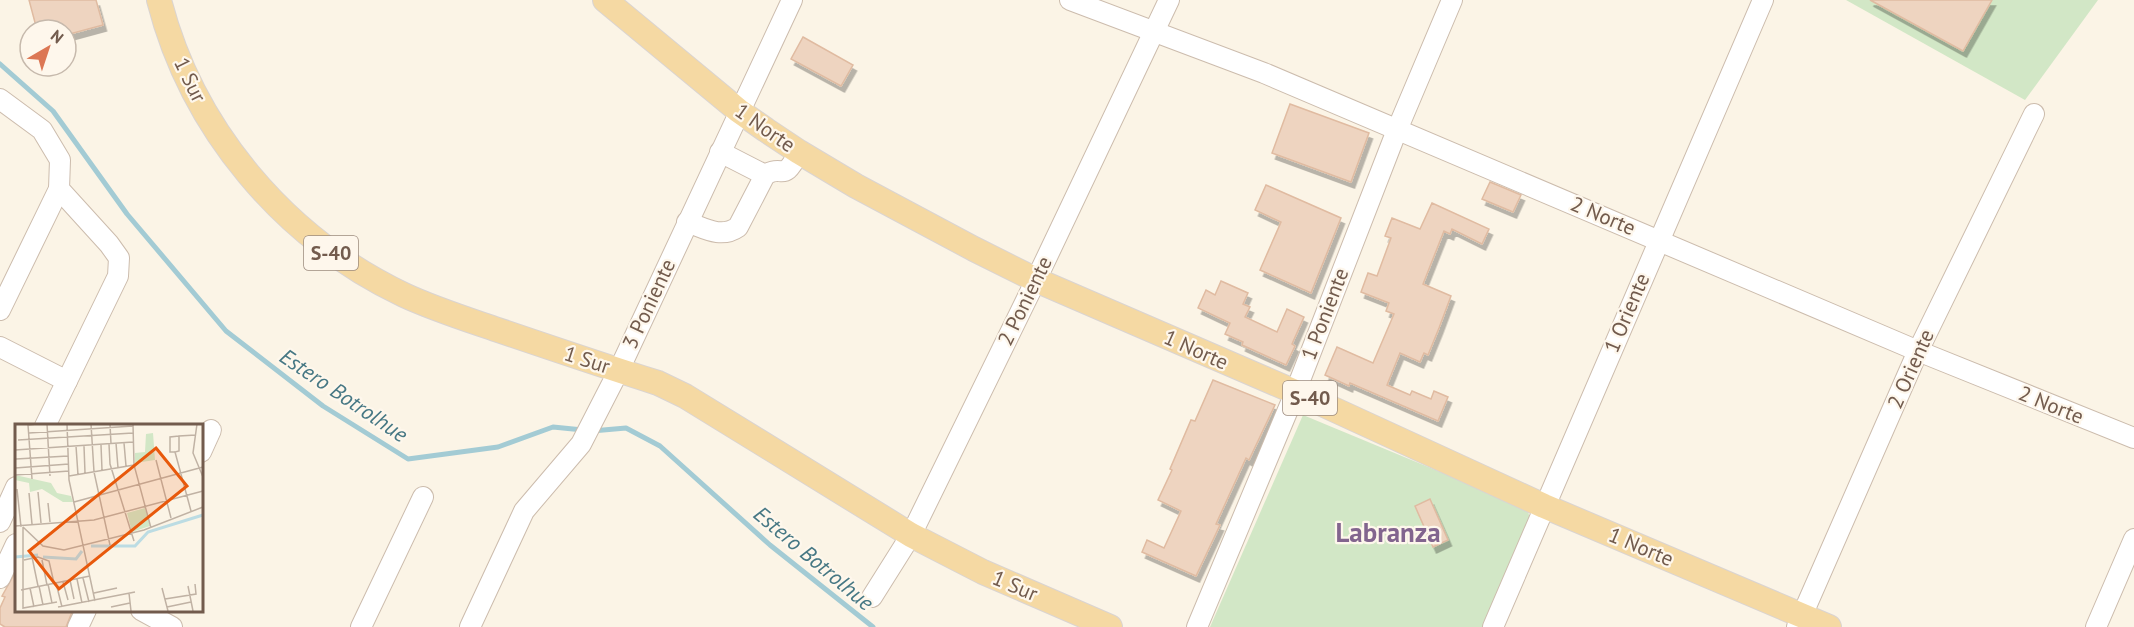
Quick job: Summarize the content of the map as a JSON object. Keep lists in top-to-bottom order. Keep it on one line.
{"streets":{"main road":["1 Sur","1 Norte","S-40"],"street":["2 Norte","2 Poniente","3 Poniente","1 Oriente","1 Poniente","2 Oriente"]},"crossings":[["1 Sur","2 Poniente"],["1 Sur","3 Poniente"],["1 Norte","2 Poniente"],["1 Norte","3 Poniente"],["1 Norte","1 Oriente"],["1 Norte","1 Poniente"],["1 Norte","2 Oriente"],["2 Norte","2 Poniente"],["2 Norte","1 Oriente"],["2 Norte","1 Poniente"],["2 Norte","2 Oriente"]],"districts":["Labranza"],"water":["Estero Botrolhue"],"north":"top right"}
